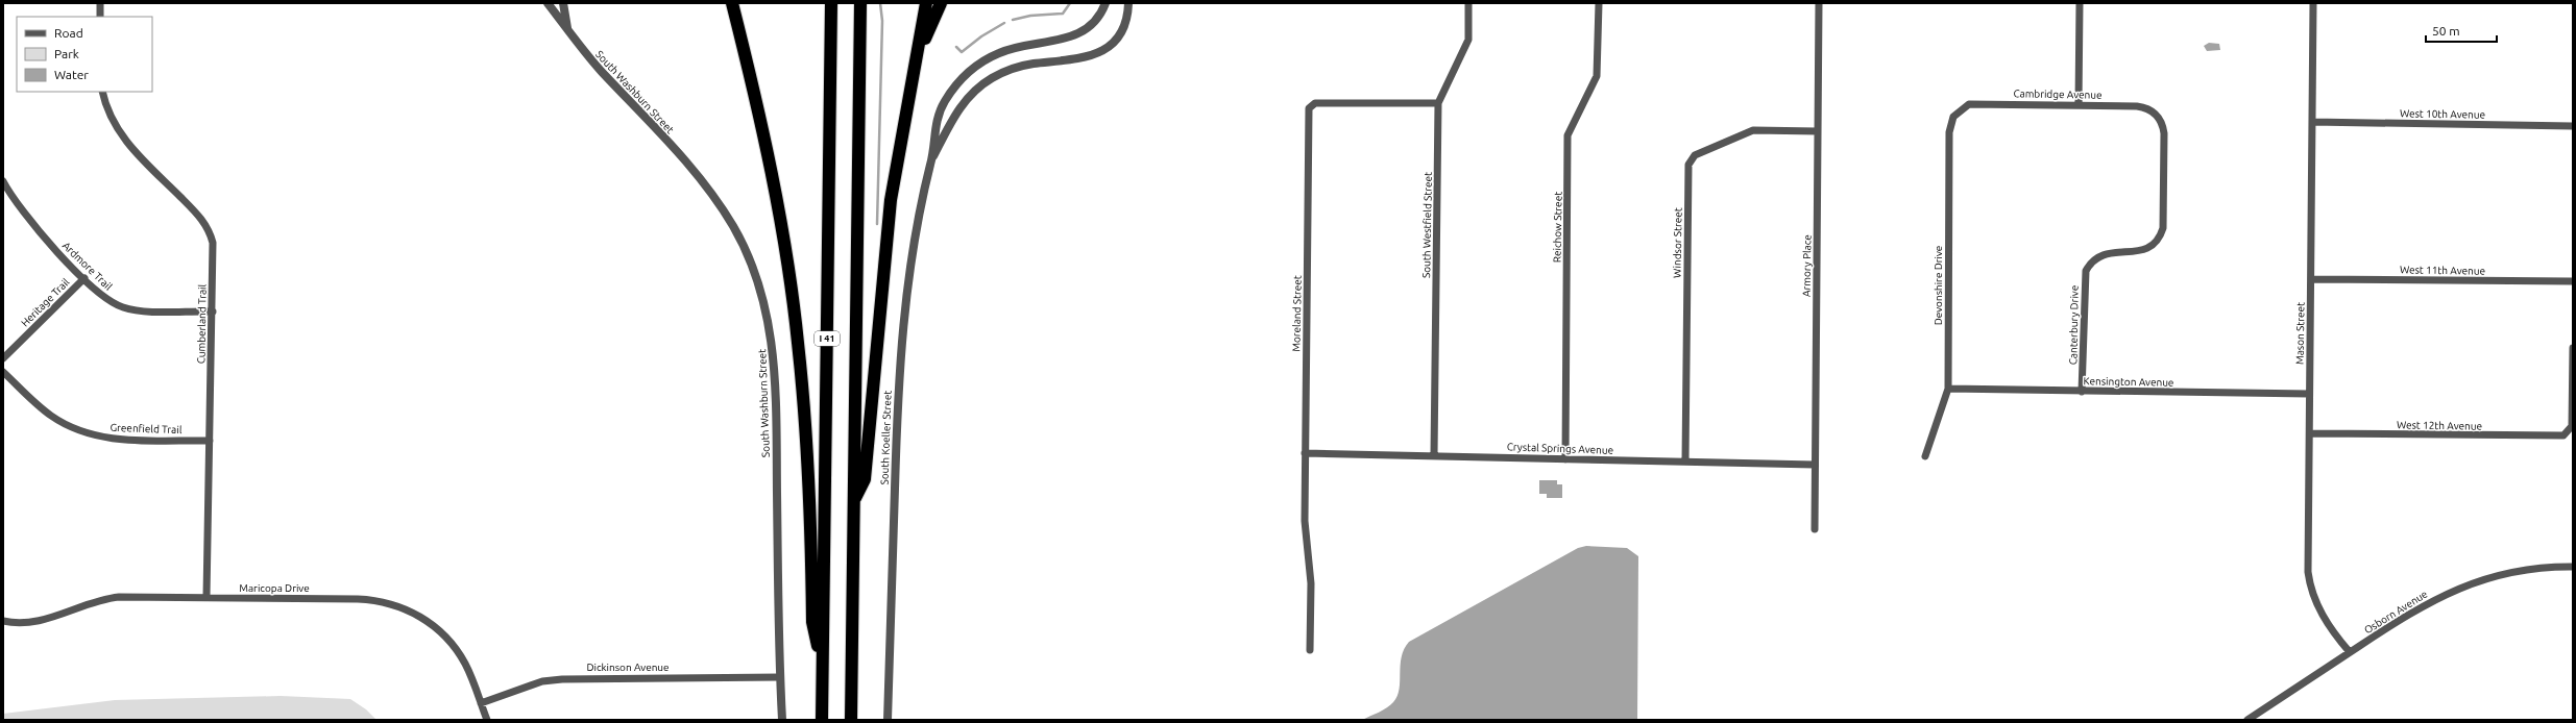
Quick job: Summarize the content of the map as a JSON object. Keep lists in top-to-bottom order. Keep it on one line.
{"streets":{"highway":["I 41"],"street":["South Washburn Street","Cambridge Avenue","West 10th Avenue","South Westfield Street","Reichow Street","Windsor Street","Ardmore Trail","Armory Place","West 11th Avenue","Devonshire Drive","Heritage Trail","Moreland Street","Cumberland Trail","Canterbury Drive","Mason Street","Kensington Avenue","West 12th Avenue","Greenfield Trail","South Koeller Street","Crystal Springs Avenue","Maricopa Drive","Osborn Avenue","Dickinson Avenue"]},"crossings":[["South Washburn Street","Dickinson Avenue"],["Cambridge Avenue","Devonshire Drive"],["Cambridge Avenue","Canterbury Drive"],["West 10th Avenue","Mason Street"],["South Westfield Street","Moreland Street"],["South Westfield Street","Crystal Springs Avenue"],["Reichow Street","Crystal Springs Avenue"],["Windsor Street","Armory Place"],["Windsor Street","Crystal Springs Avenue"],["Ardmore Trail","Heritage Trail"],["Ardmore Trail","Cumberland Trail"],["Armory Place","Crystal Springs Avenue"],["West 11th Avenue","Mason Street"],["Devonshire Drive","Kensington Avenue"],["Moreland Street","Crystal Springs Avenue"],["Cumberland Trail","Greenfield Trail"],["Cumberland Trail","Maricopa Drive"],["Canterbury Drive","Kensington Avenue"],["Mason Street","Kensington Avenue"],["Mason Street","West 12th Avenue"],["Mason Street","Osborn Avenue"],["Maricopa Drive","Dickinson Avenue"]],"legend":["Road","Park","Water"],"scale_bar":"50 m"}
